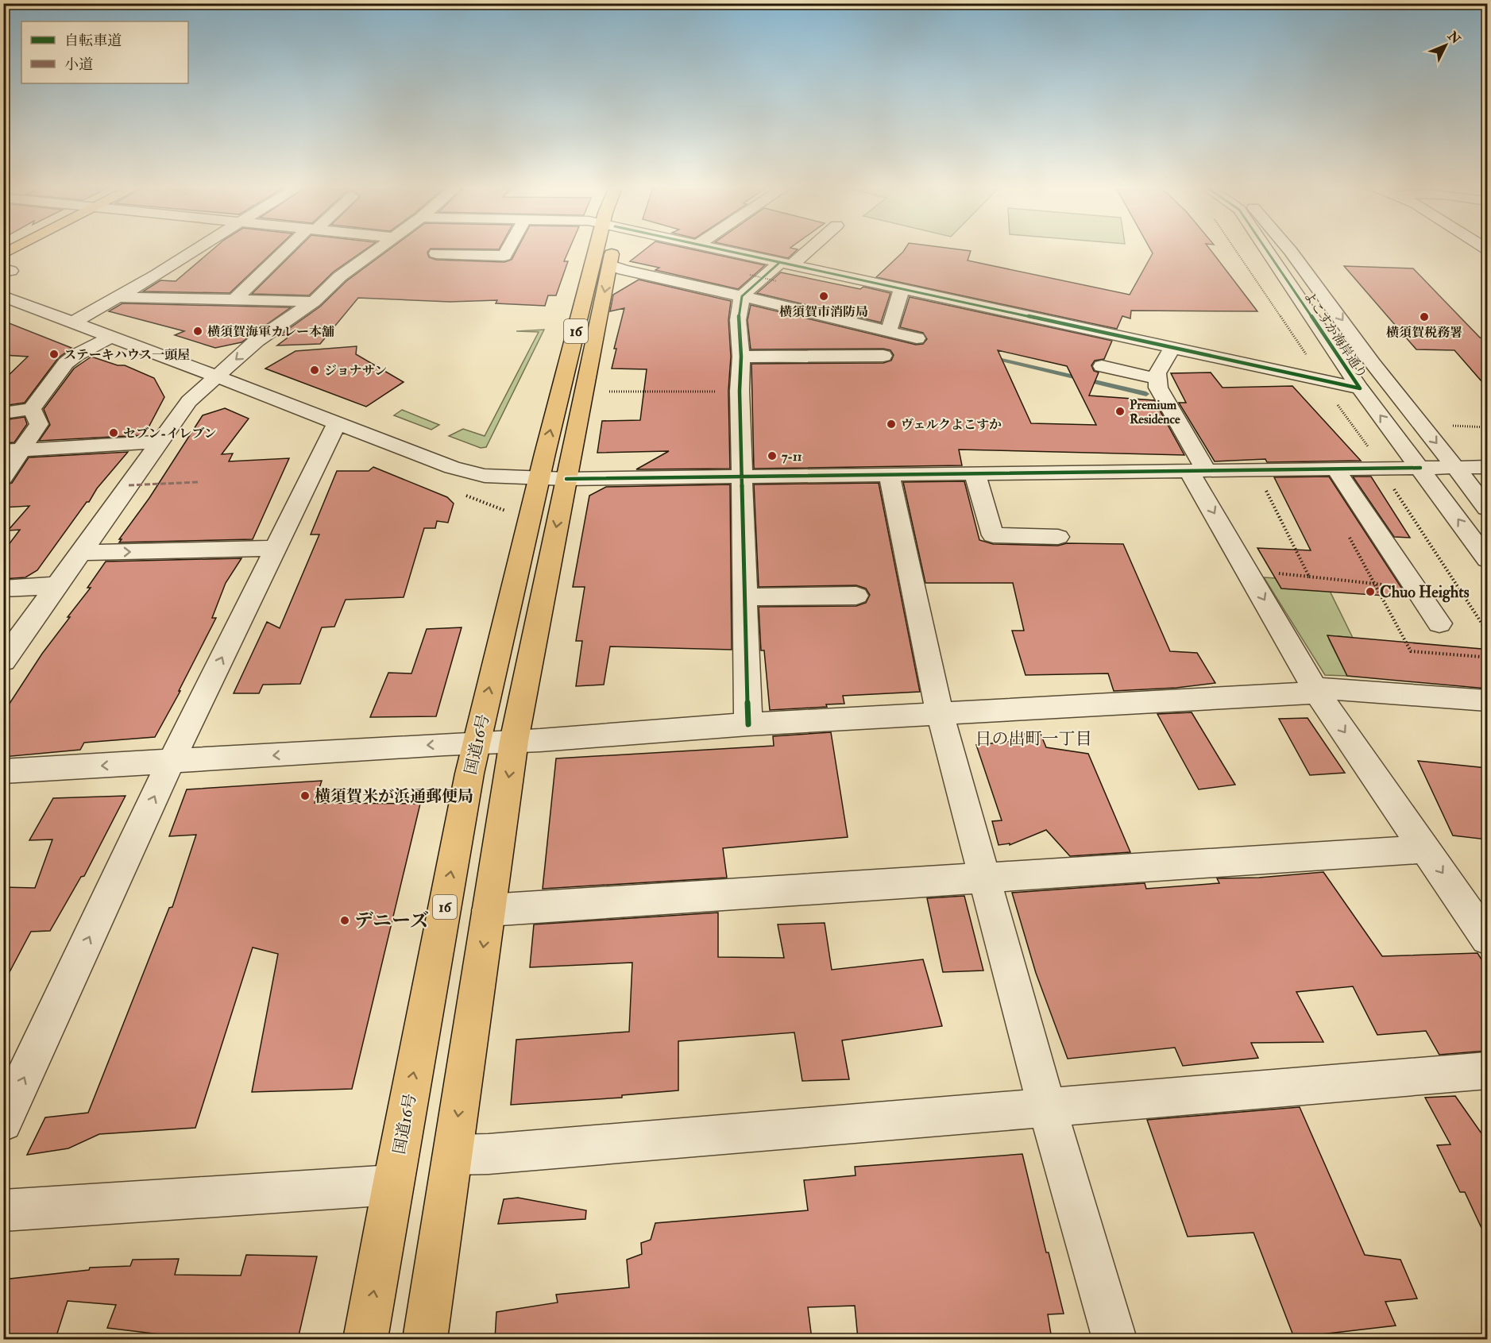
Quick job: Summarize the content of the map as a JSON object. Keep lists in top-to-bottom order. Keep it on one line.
{"streets":{"main road":["16","国道16号"],"street":["よこすか海岸通り"]},"districts":["日の出町一丁目"],"places":["横須賀市消防局","横須賀税務署","横須賀海軍カレー本舗","ステーキハウス一頭屋","ジョナサン","Premium Residence","ヴェルクよこすか","セブン-イレブン","7-11","Chuo Heights","横須賀米が浜通郵便局","デニーズ"],"legend":["自転車道","小道"],"north":"top right"}
